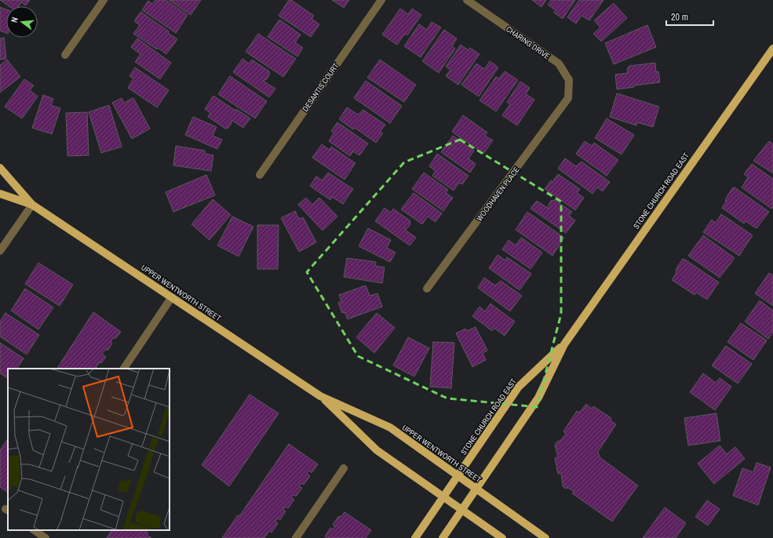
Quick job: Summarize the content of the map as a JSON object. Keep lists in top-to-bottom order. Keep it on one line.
{"streets":{"main road":["STONE CHURCH ROAD EAST","UPPER WENTWORTH STREET"],"street":["CHARING DRIVE","DESANTIS COURT","WOODHAVEN PLACE"]},"crossings":[["CHARING DRIVE","WOODHAVEN PLACE"],["STONE CHURCH ROAD EAST","UPPER WENTWORTH STREET"]],"scale_bar":"20 m","north":"left"}
